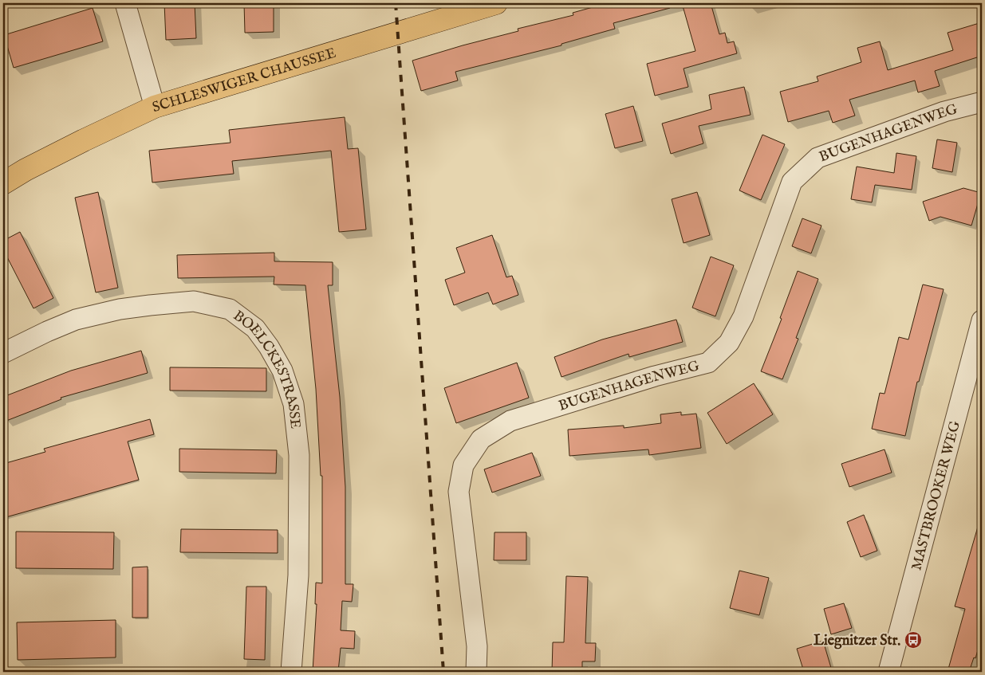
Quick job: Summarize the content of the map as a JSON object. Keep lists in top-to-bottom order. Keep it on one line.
{"streets":{"main road":["SCHLESWIGER CHAUSSEE"],"street":["BUGENHAGENWEG","BOELCKESTRASSE","MASTBROOKER WEG"]},"places":{"bus stop":["Liegnitzer Str."]}}
